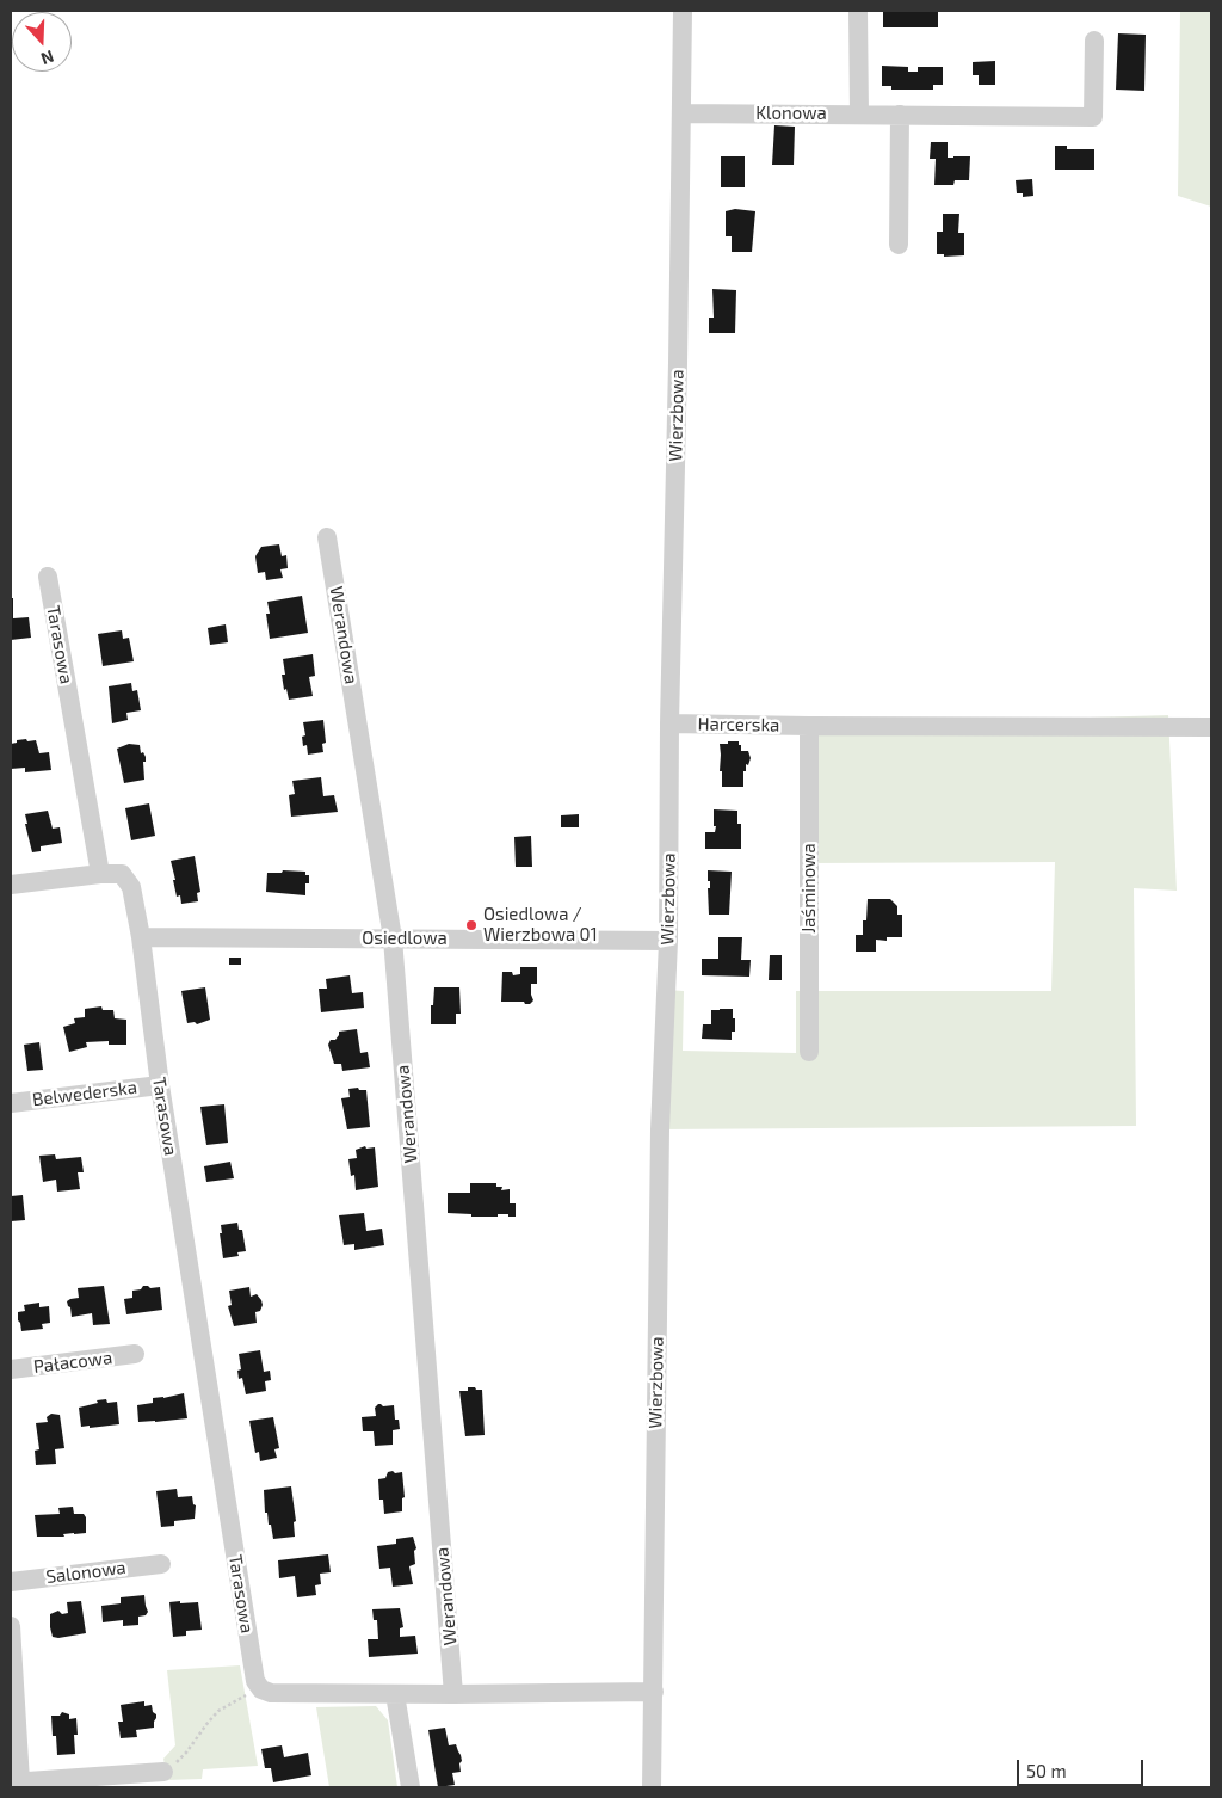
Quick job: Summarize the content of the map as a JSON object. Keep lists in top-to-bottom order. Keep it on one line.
{"streets":{"street":["Klonowa","Wierzbowa","Werandowa","Tarasowa","Harcerska","Jaśminowa","Osiedlowa","Belwederska","Pałacowa","Salonowa"]},"crossings":[["Klonowa","Wierzbowa"],["Wierzbowa","Harcerska"],["Wierzbowa","Osiedlowa"],["Werandowa","Osiedlowa"],["Tarasowa","Osiedlowa"],["Tarasowa","Belwederska"],["Harcerska","Jaśminowa"]],"places":["Osiedlowa / Wierzbowa 01"],"scale_bar":"50 m","north":"bottom"}
